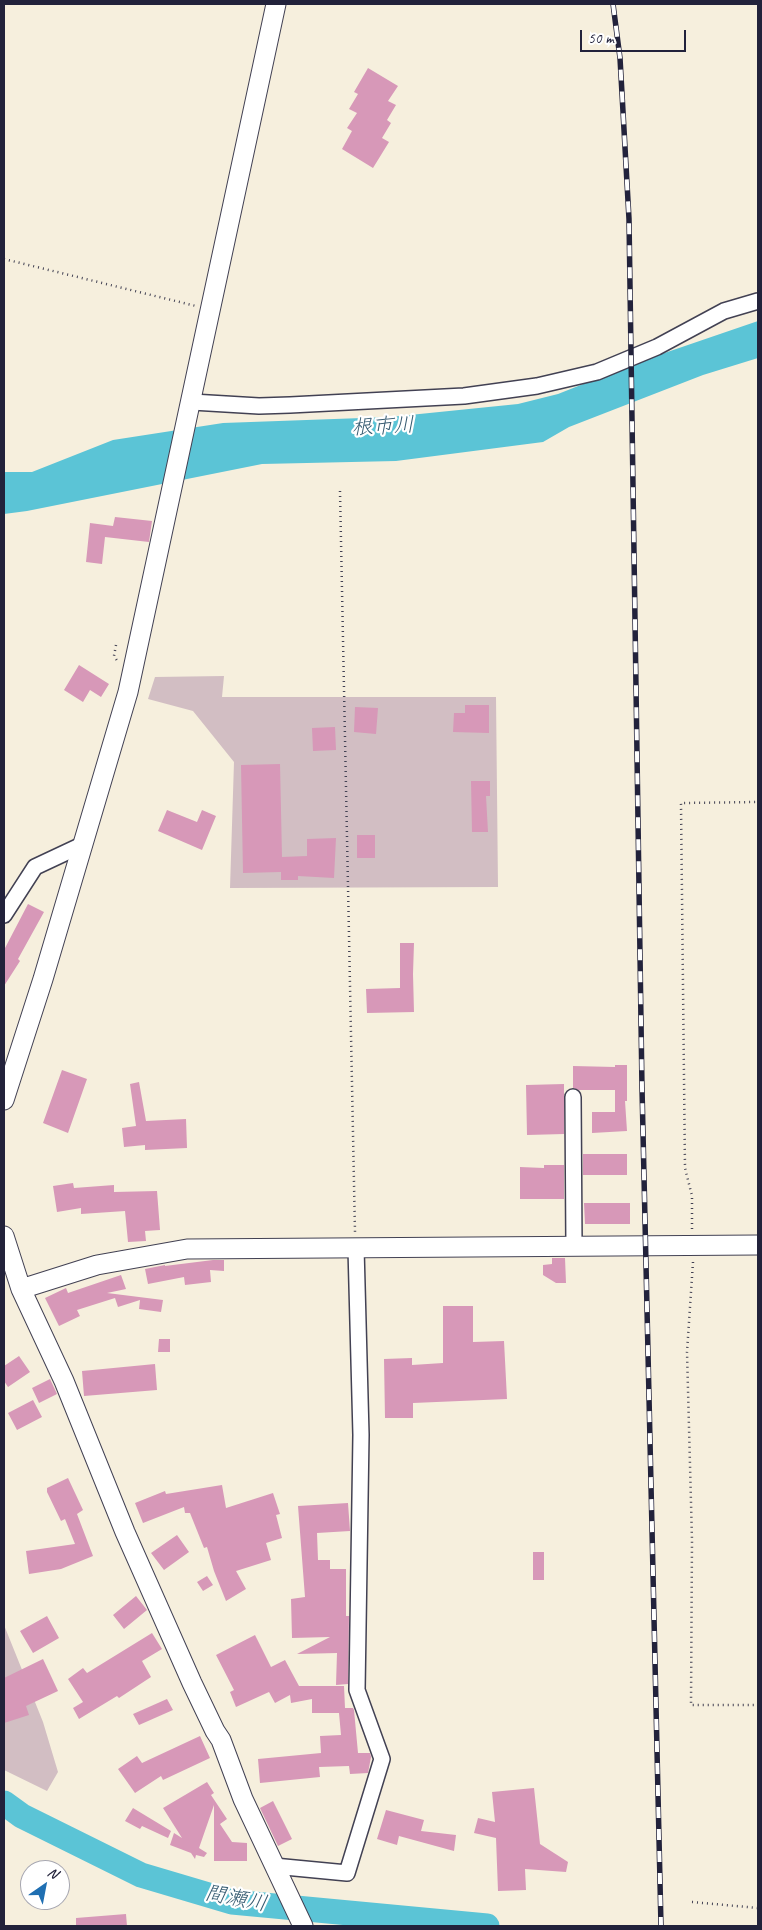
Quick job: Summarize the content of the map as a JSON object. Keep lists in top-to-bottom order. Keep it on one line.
{"water":["根市川","間瀬川"],"scale_bar":"50 m","north":"top right"}
